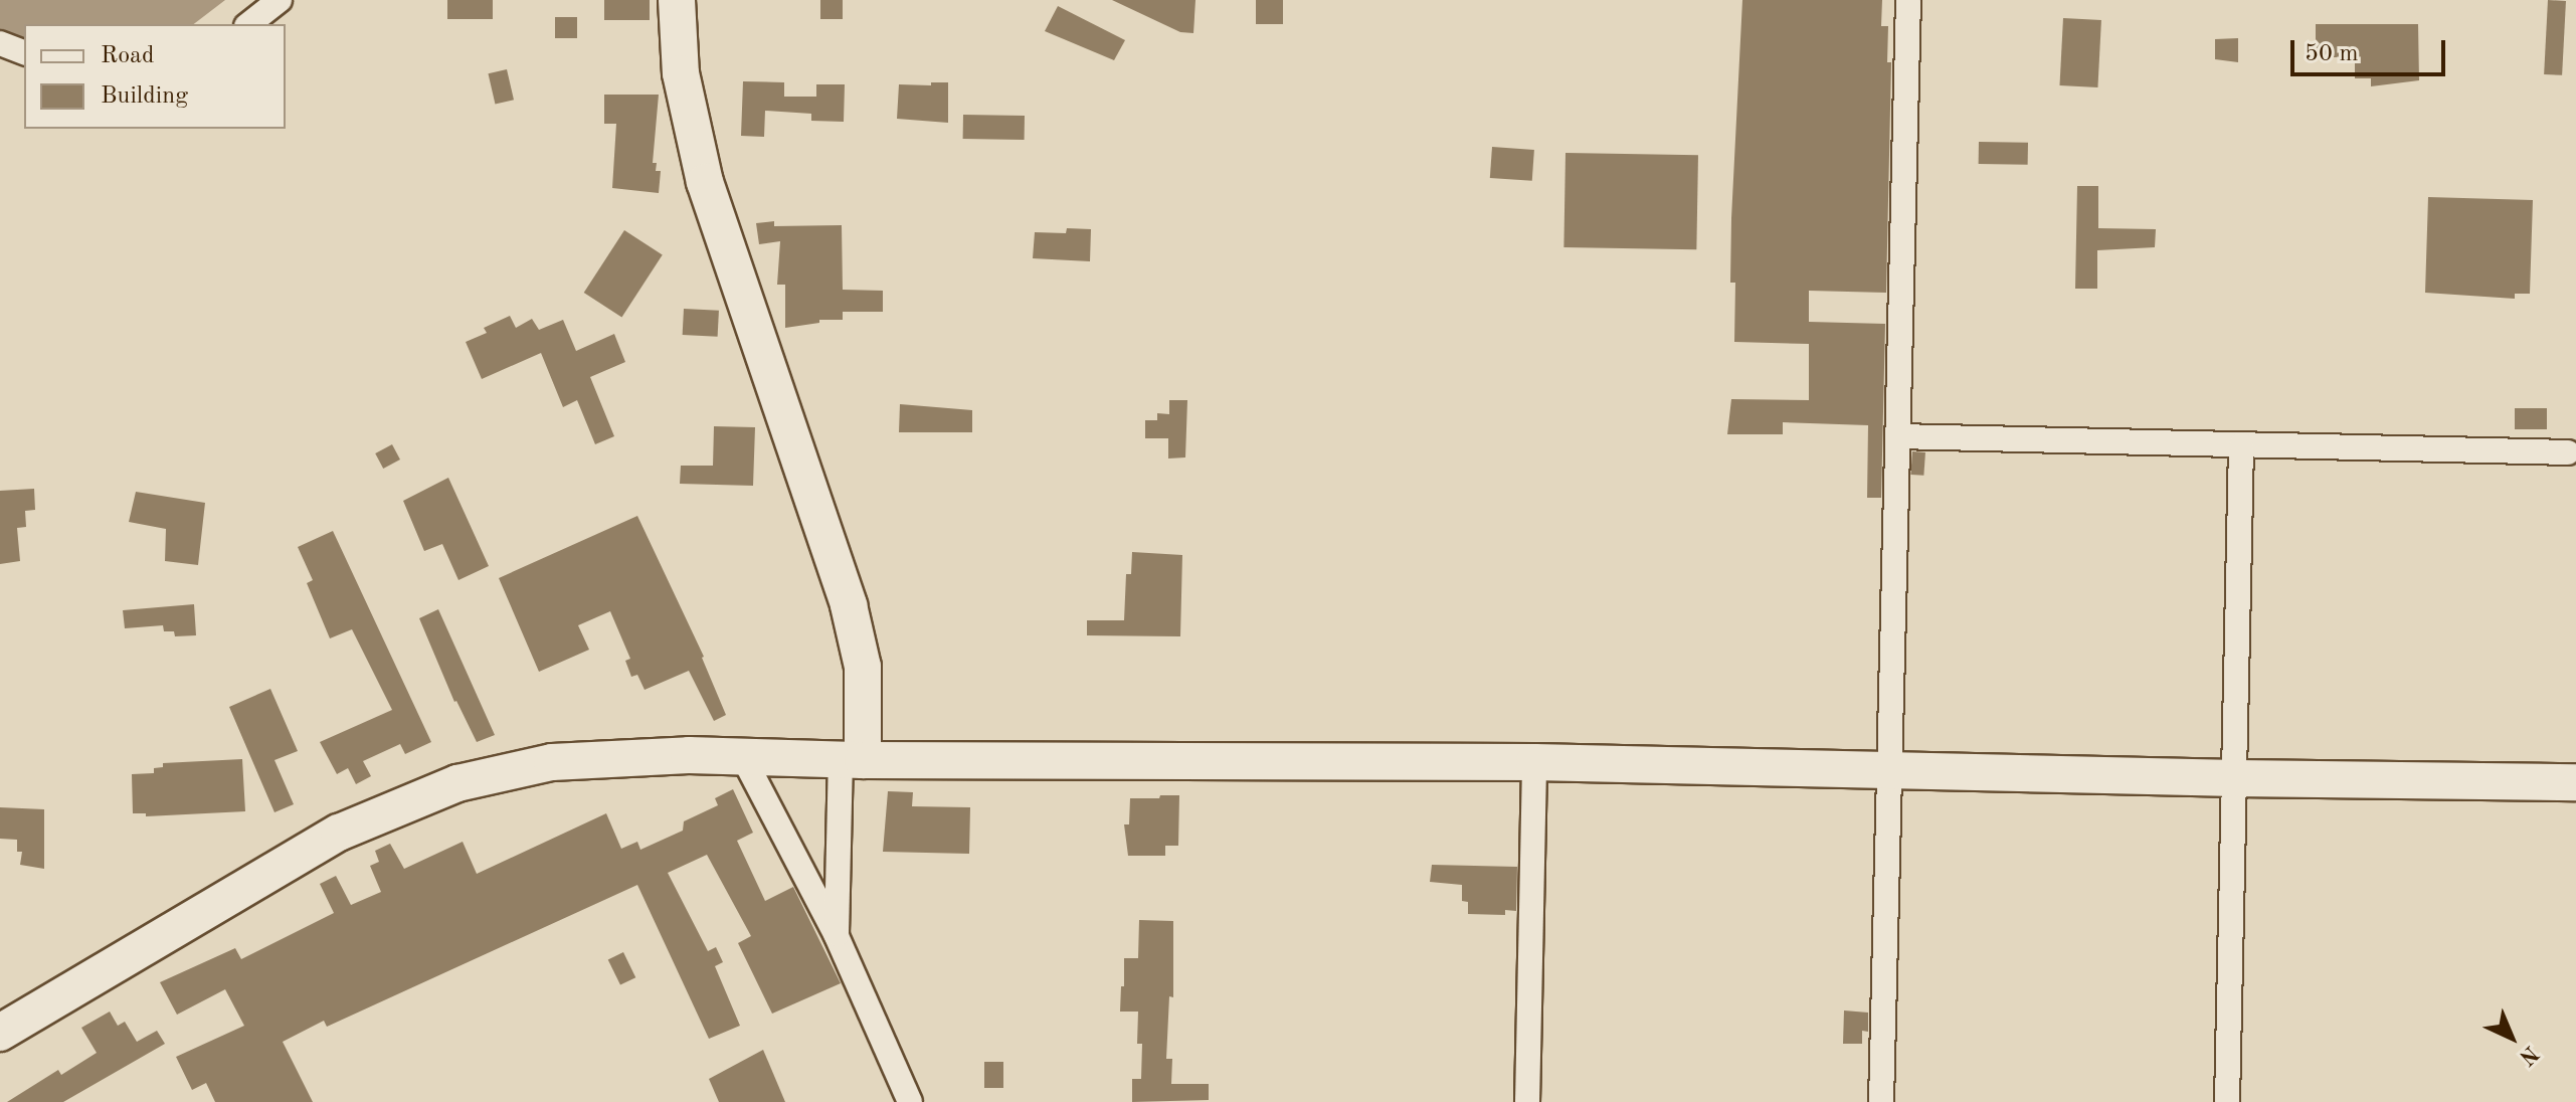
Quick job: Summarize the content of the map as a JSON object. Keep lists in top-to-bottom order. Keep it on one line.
{"legend":["Road","Building"],"scale_bar":"50 m","north":"bottom right"}
